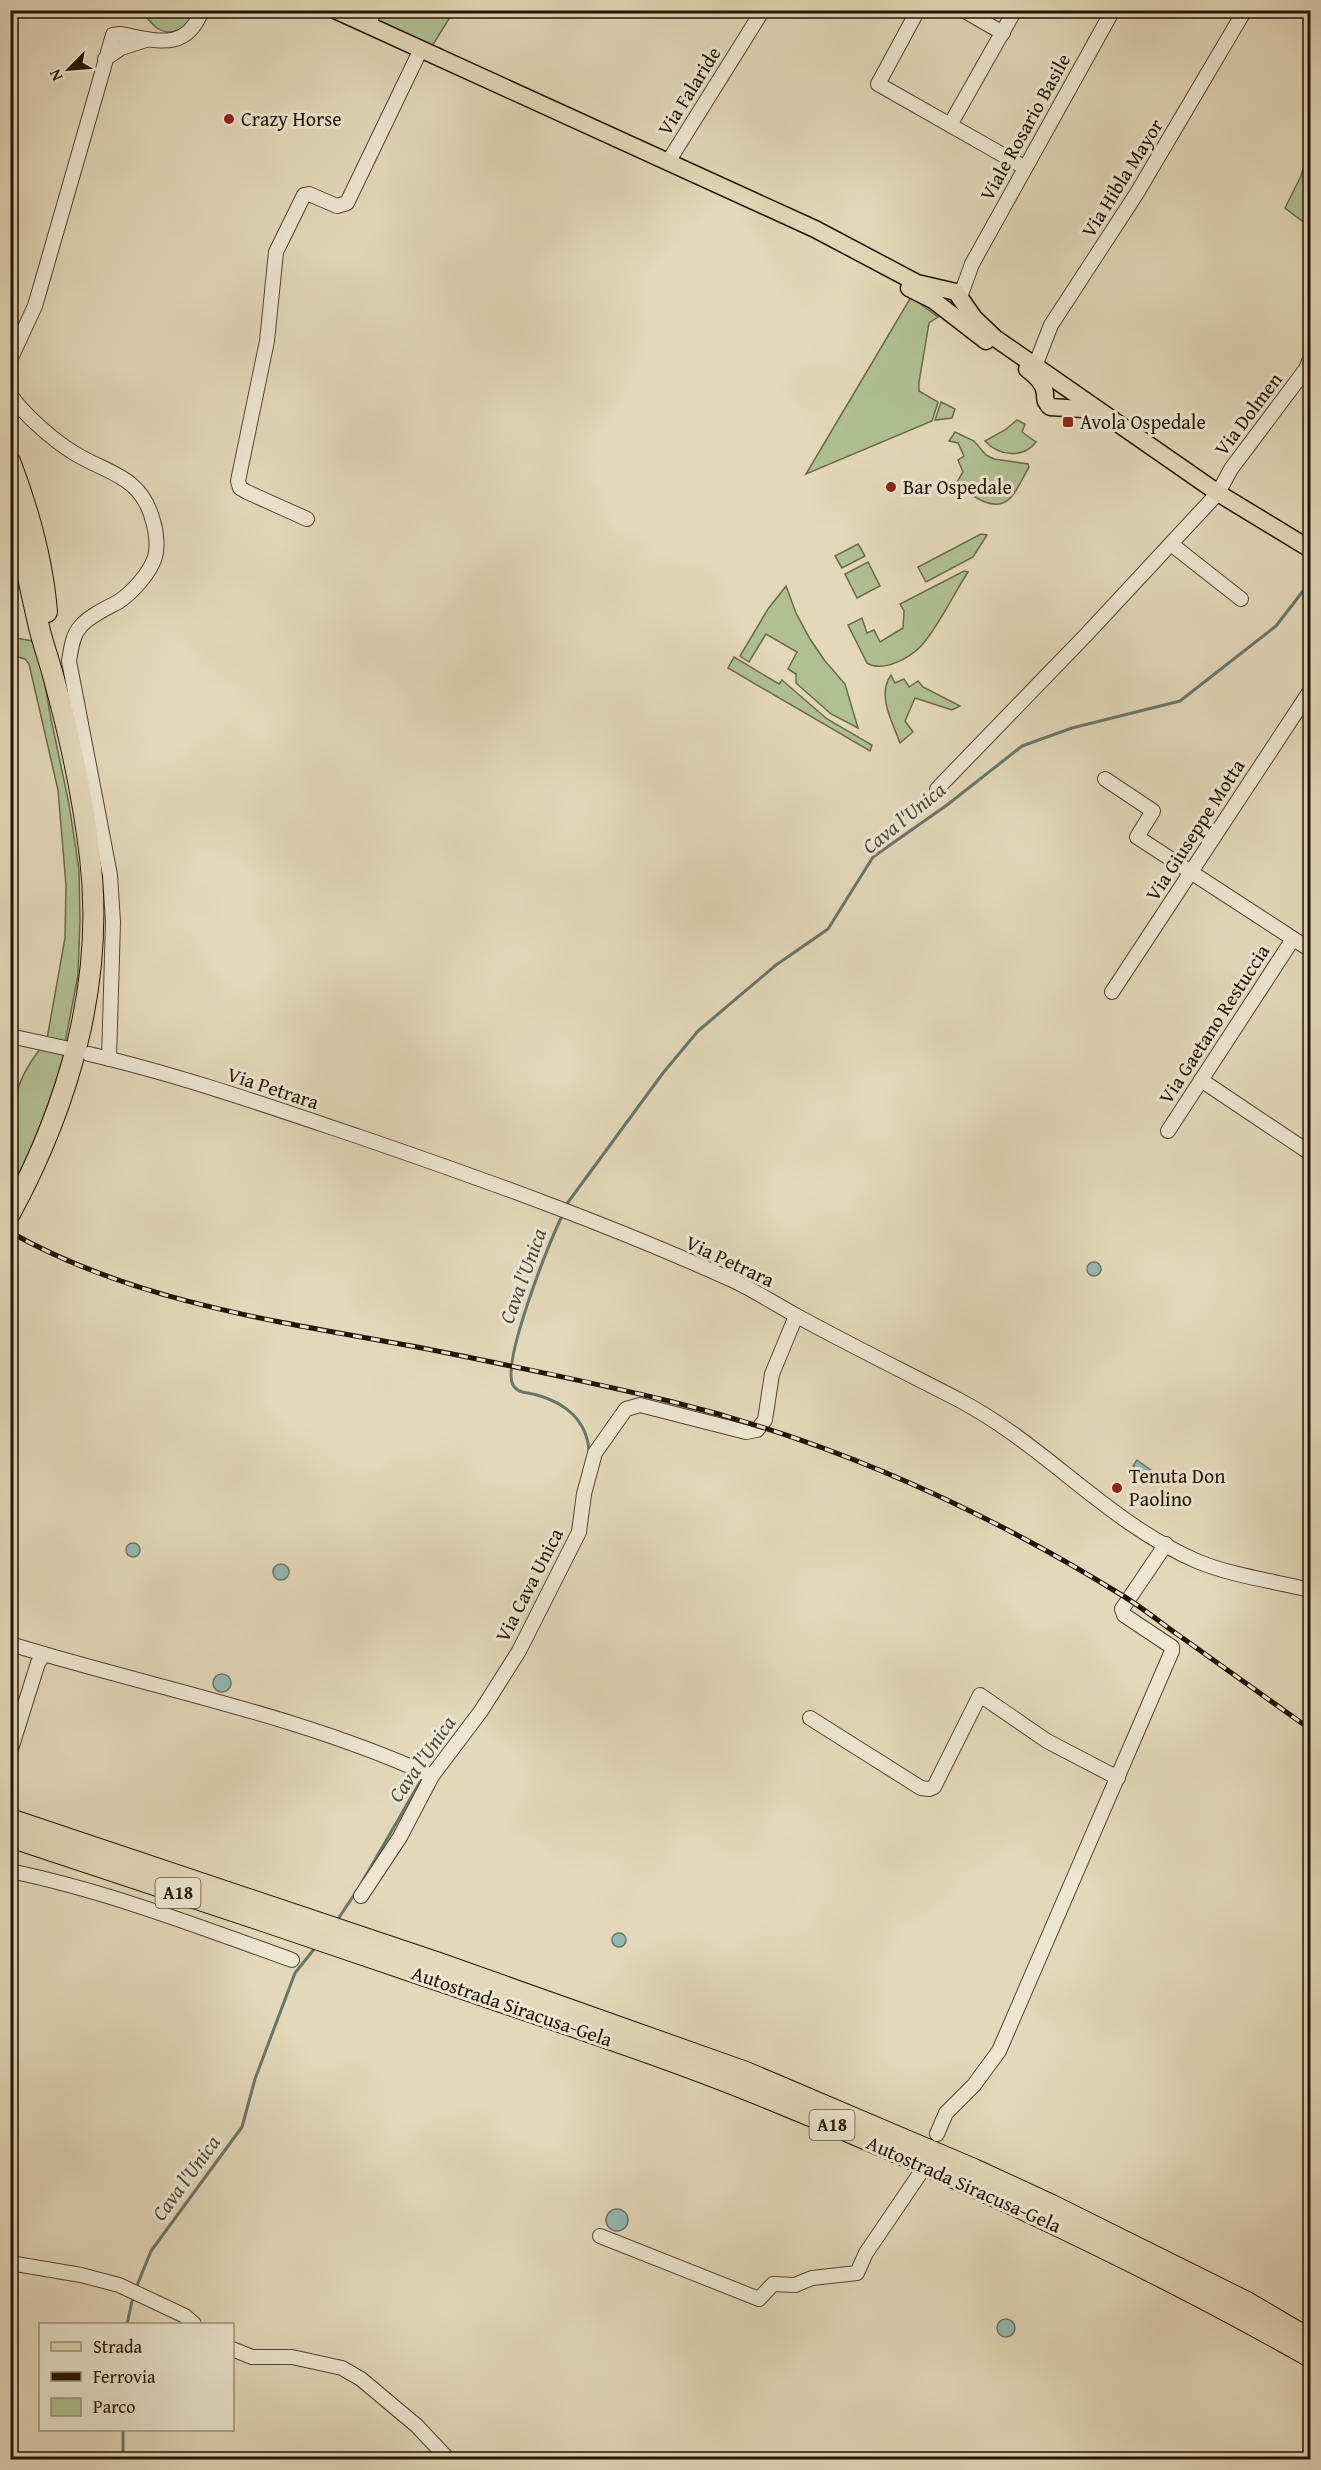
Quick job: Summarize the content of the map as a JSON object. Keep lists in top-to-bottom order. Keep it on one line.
{"streets":{"highway":["A18","Autostrada Siracusa-Gela"],"street":["Via Falaride","Viale Rosario Basile","Via Hibla Mayor","Via Dolmen","Via Giuseppe Motta","Via Gaetano Restuccia","Via Petrara","Via Cava Unica"]},"crossings":[["Via Petrara","Via Cava Unica"]],"water":["Cava l'Unica"],"places":{"other":["Crazy Horse","Bar Ospedale","Tenuta Don Paolino"],"transit":["Avola Ospedale"]},"legend":["Strada","Ferrovia","Parco"],"north":"bottom left"}
